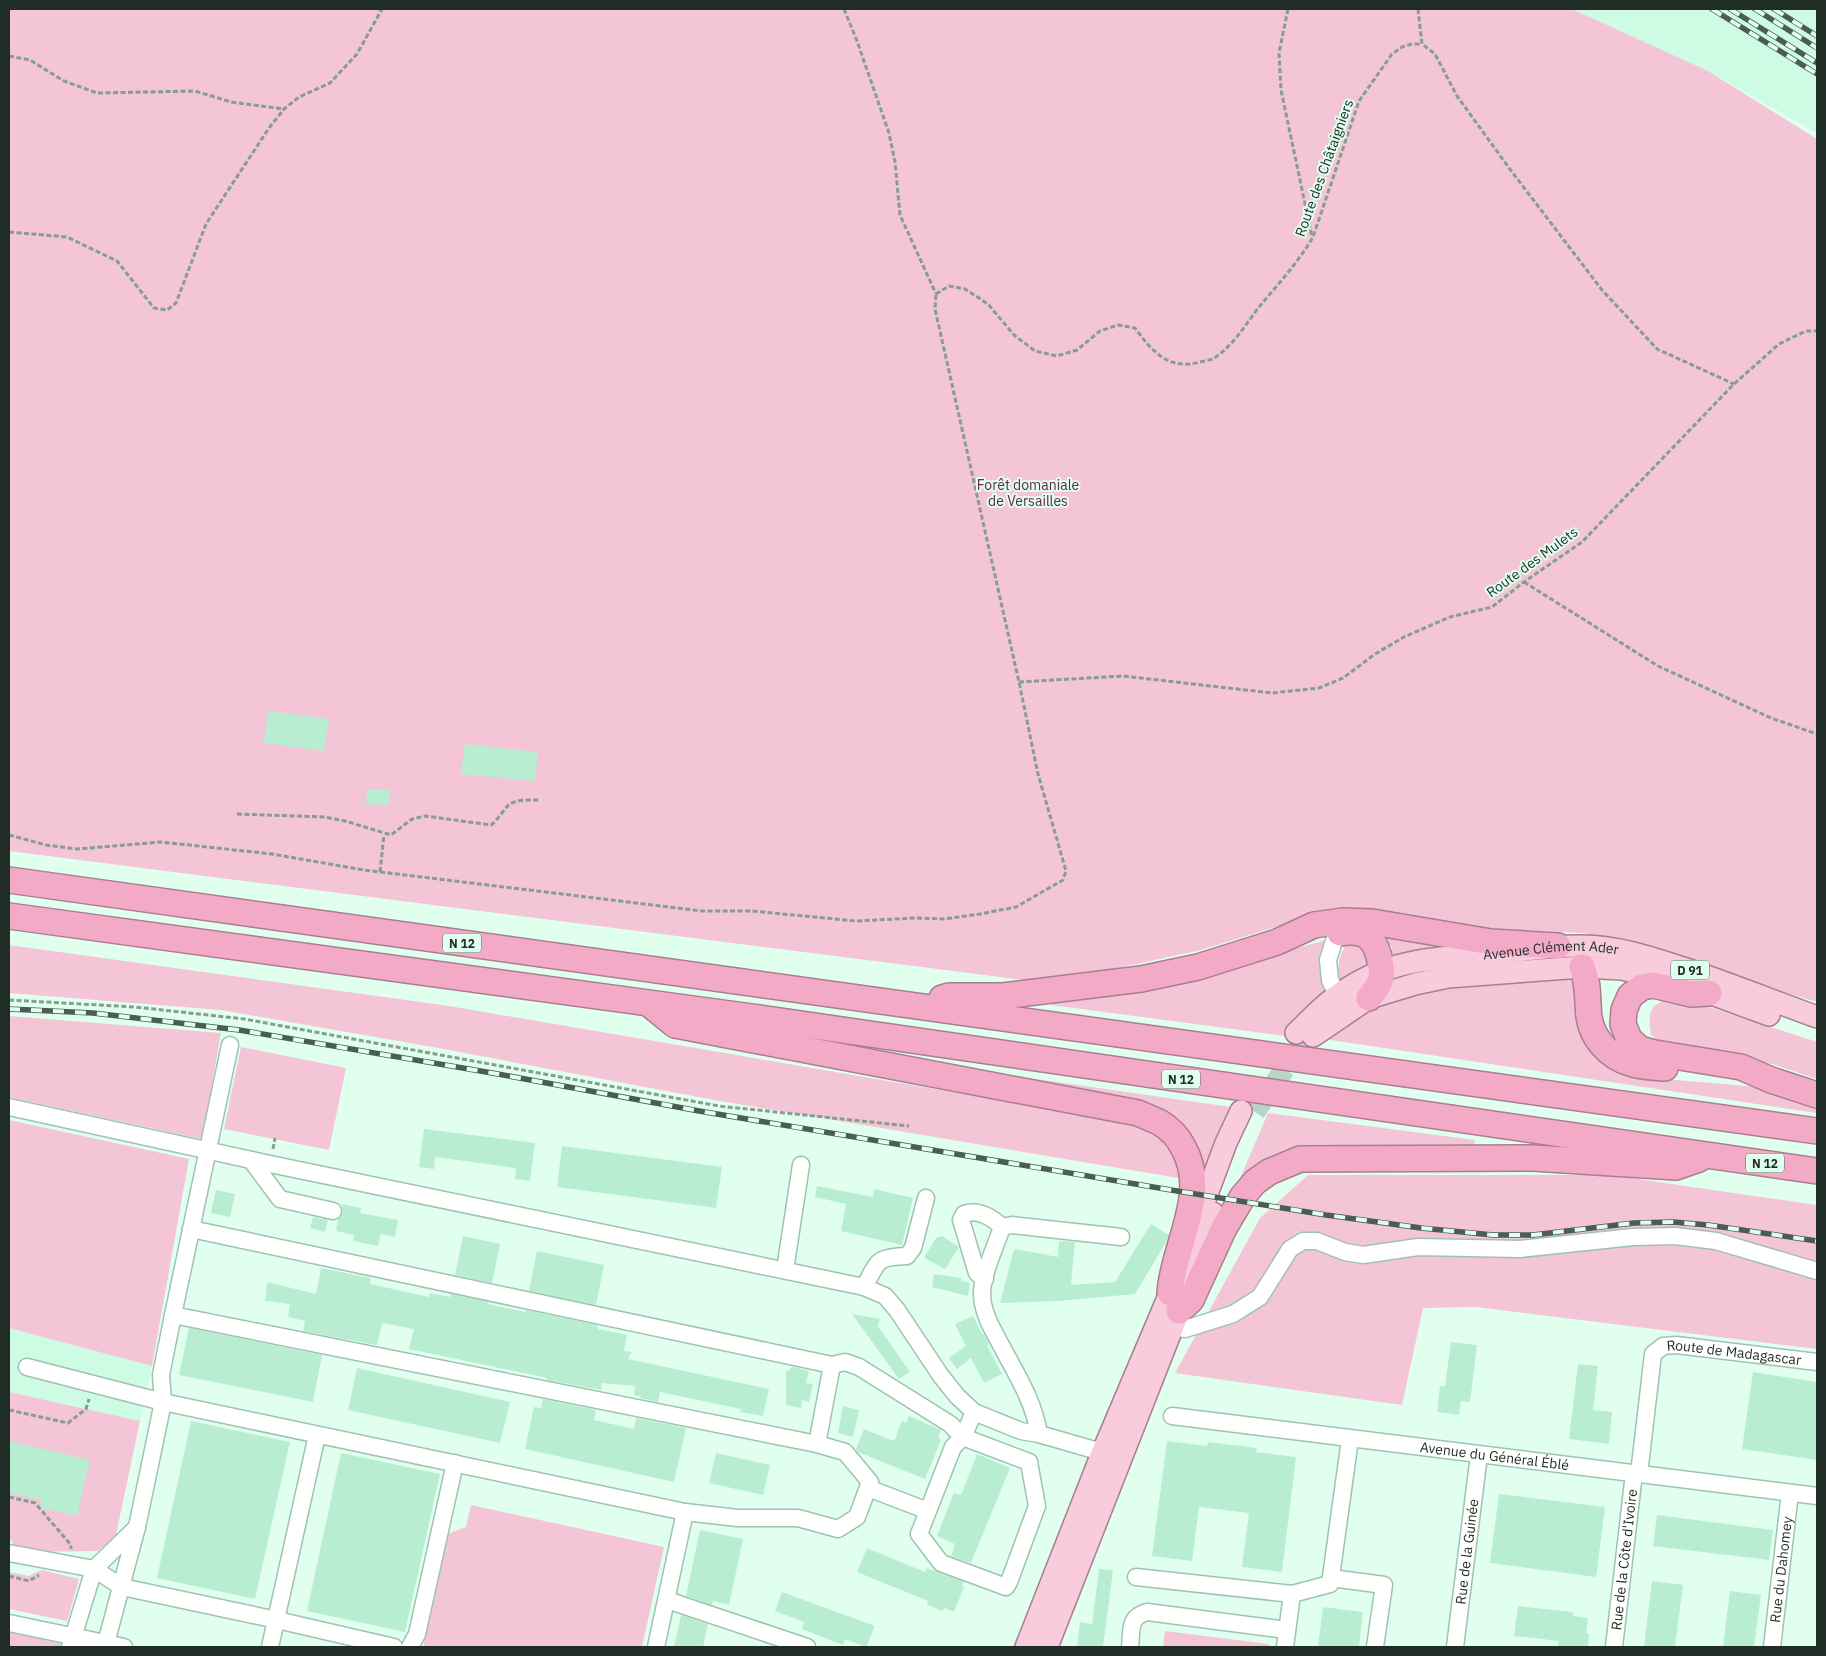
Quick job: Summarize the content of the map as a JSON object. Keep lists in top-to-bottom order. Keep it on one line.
{"streets":{"highway":["N 12"],"main road":["Avenue Clément Ader","D 91"],"street":["Route de Madagascar","Avenue du Général Éblé","Rue de la Guinée","Rue de la Côte d'Ivoire","Rue du Dahomey"],"path":["Route des Châtaigniers","Route des Mulets"]},"crossings":[["Route de Madagascar","Avenue du Général Éblé"],["Route de Madagascar","Rue de la Côte d'Ivoire"],["Avenue du Général Éblé","Rue de la Guinée"],["Avenue du Général Éblé","Rue de la Côte d'Ivoire"],["Avenue du Général Éblé","Rue du Dahomey"]],"parks":["Forêt domaniale de Versailles"]}
